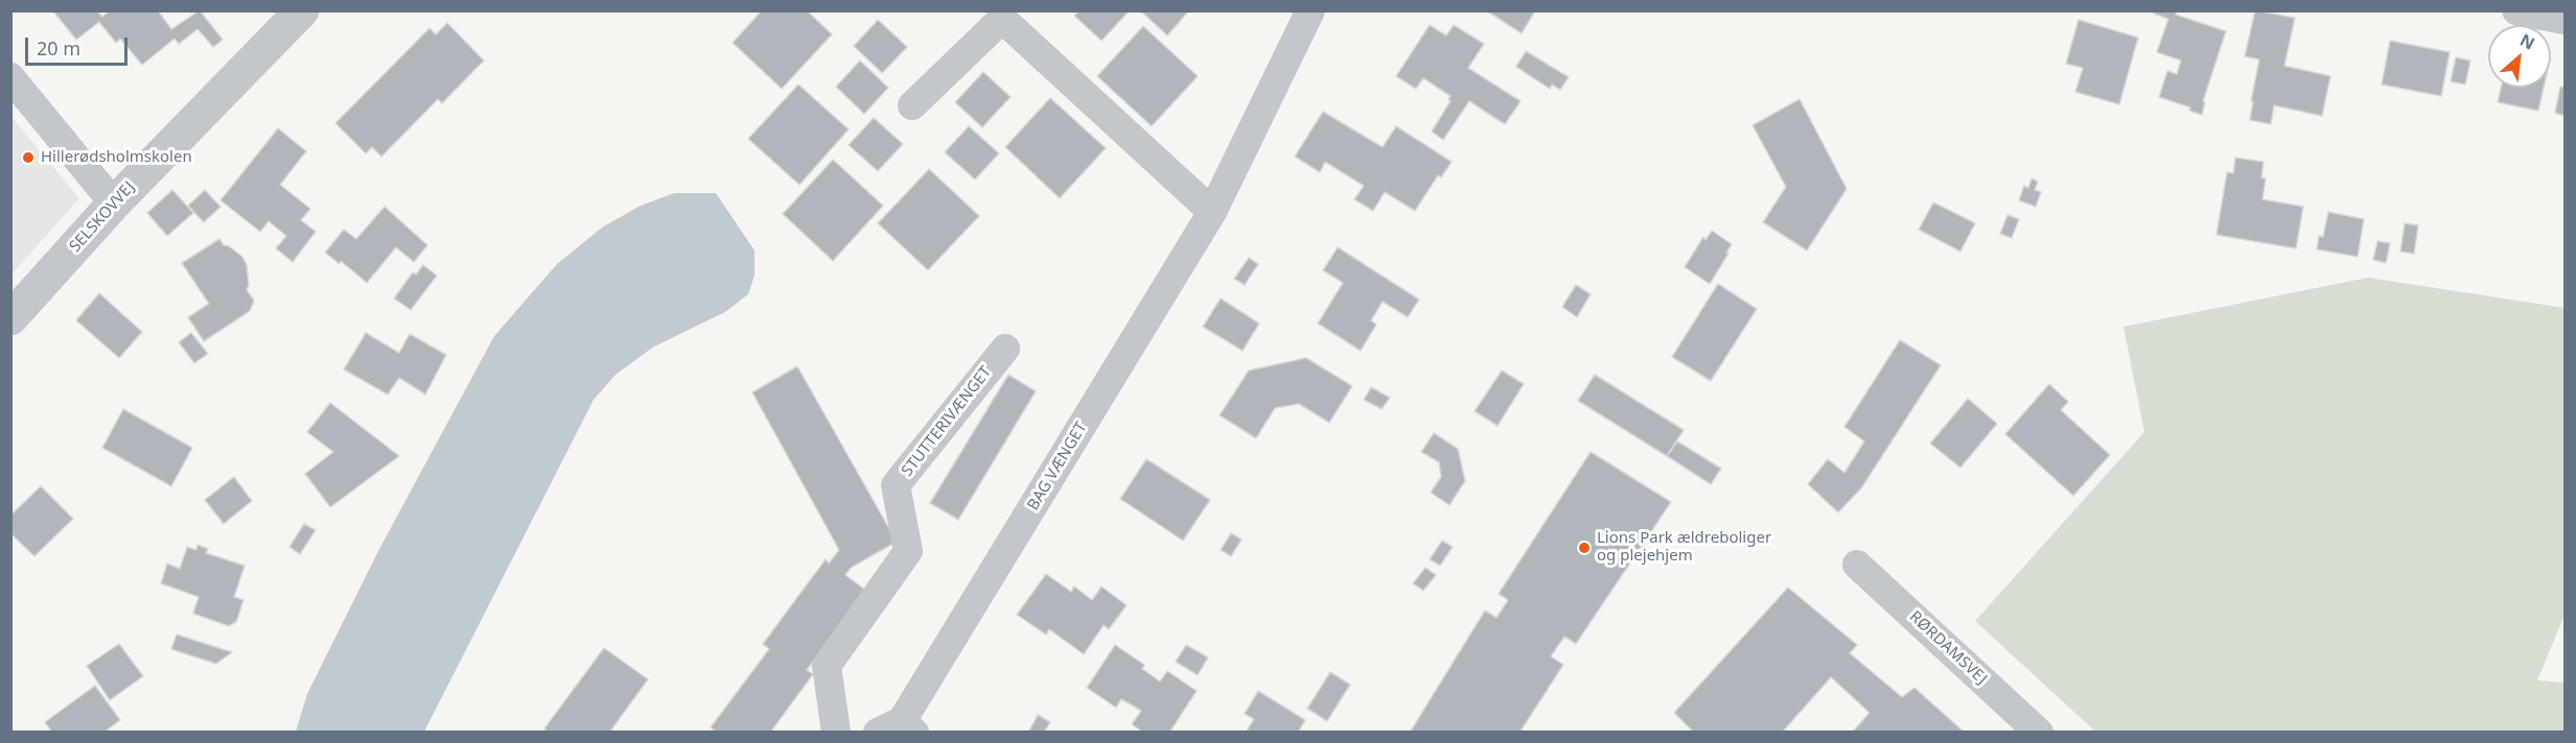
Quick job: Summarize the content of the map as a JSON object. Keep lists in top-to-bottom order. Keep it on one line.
{"streets":{"street":["SELSKOVVEJ","STUTTERIVÆNGET","BAG VÆNGET","RØRDAMSVEJ"]},"places":["Hillerødsholmskolen","Lions Park ældreboliger og plejehjem"],"scale_bar":"20 m","north":"top right"}
